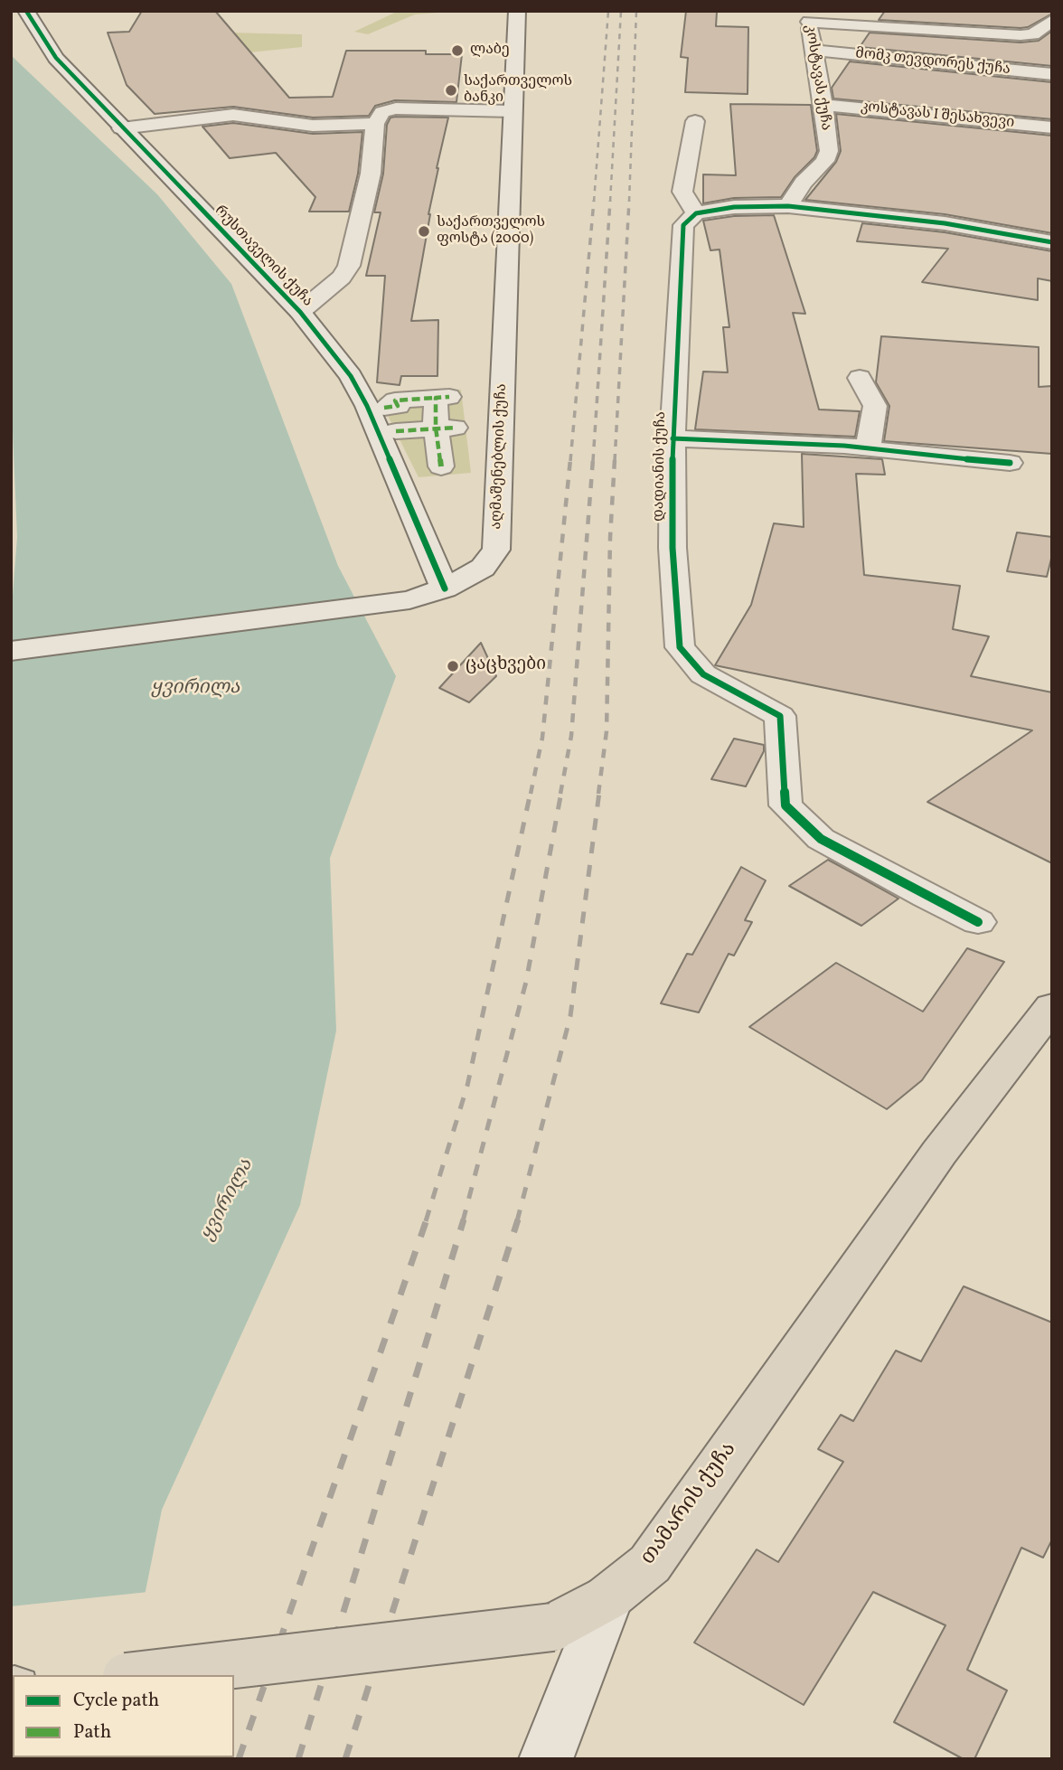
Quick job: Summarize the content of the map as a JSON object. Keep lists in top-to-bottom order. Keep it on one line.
{"streets":{"main road":["თამარის ქუჩა"],"street":["მომკ თევდორეს ქუჩა","კოსტავას ქუჩა","კოსტავას I შესახვევი","რუსთაველის ქუჩა","აღმაშენებლის ქუჩა","დადიანის ქუჩა"]},"crossings":[["მომკ თევდორეს ქუჩა","კოსტავას ქუჩა"],["კოსტავას ქუჩა","კოსტავას I შესახვევი"],["რუსთაველის ქუჩა","აღმაშენებლის ქუჩა"]],"water":["ყვირილა"],"places":["ლაბე","საქართველოს ბანკი","საქართველოს ფოსტა (2000)","ცაცხვები"],"legend":["Cycle path","Path"]}
